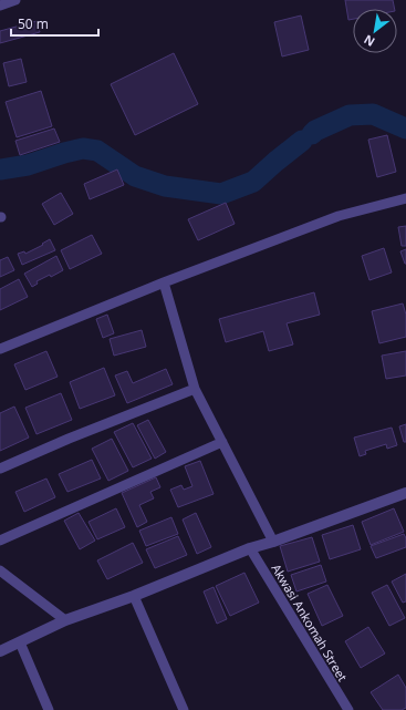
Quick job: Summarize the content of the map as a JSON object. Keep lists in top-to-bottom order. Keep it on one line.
{"streets":{"street":["Akwasi Ankomah Street"]},"scale_bar":"50 m","north":"bottom left"}
